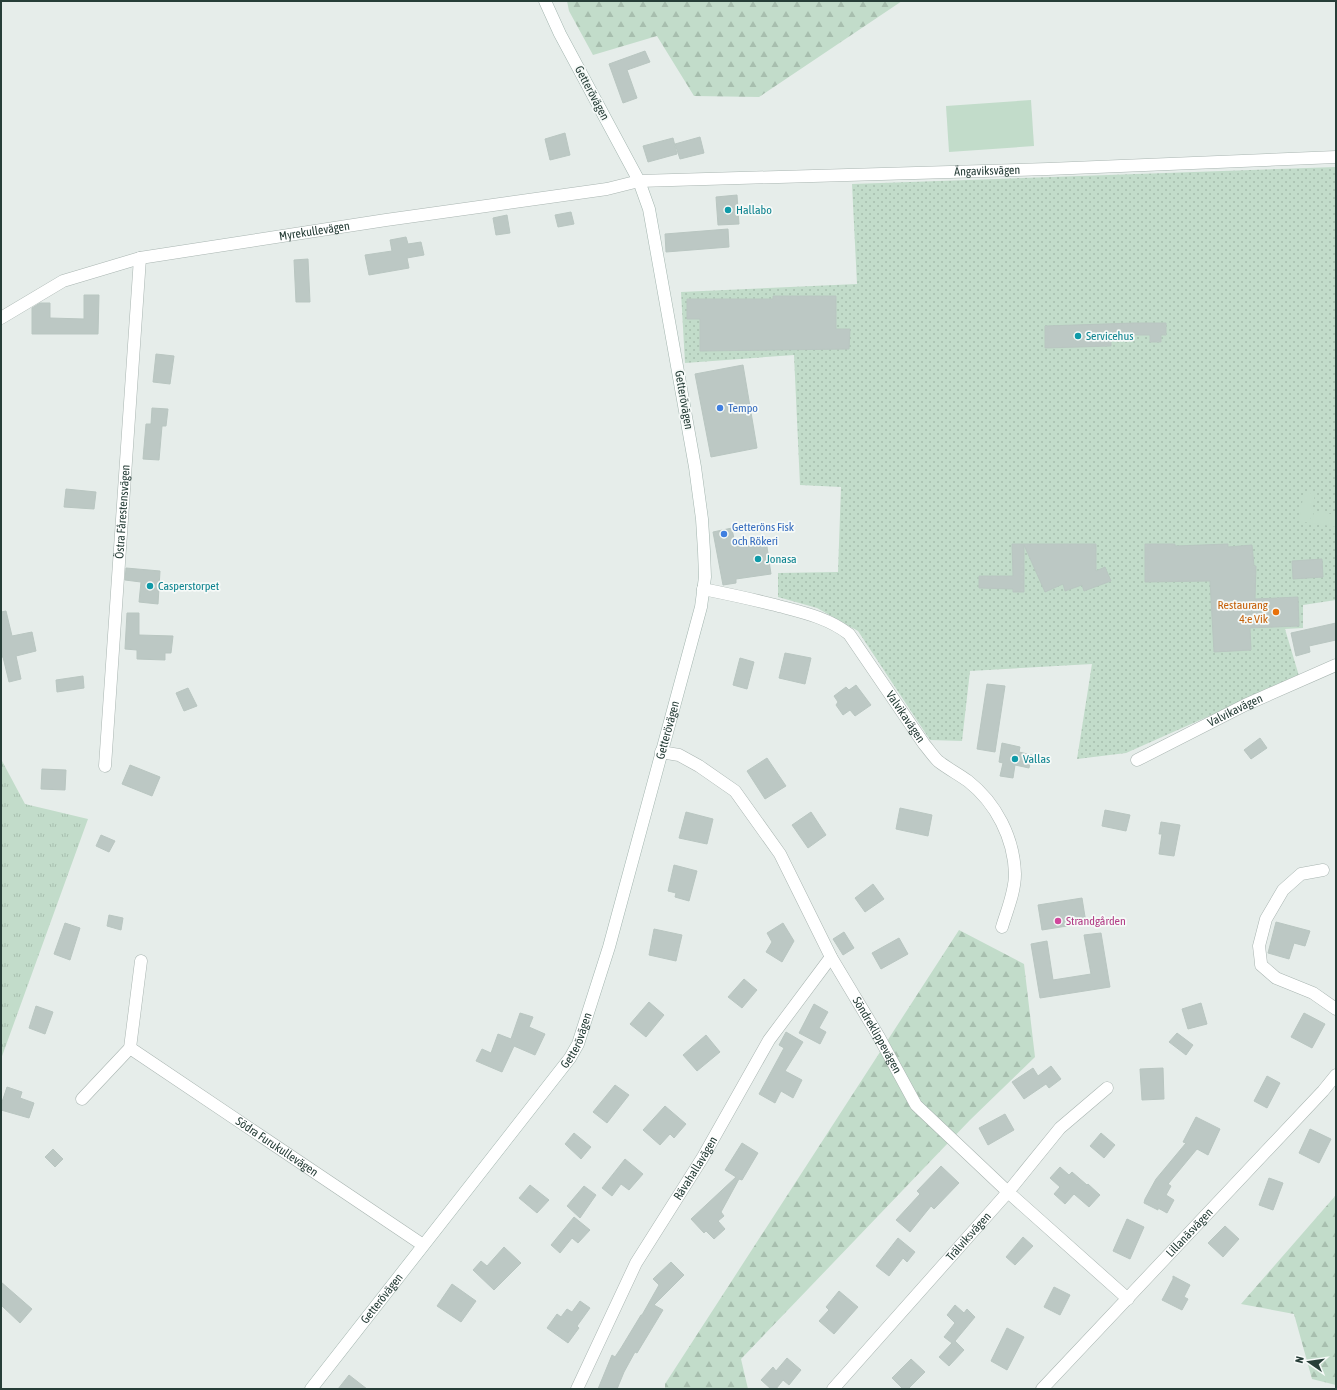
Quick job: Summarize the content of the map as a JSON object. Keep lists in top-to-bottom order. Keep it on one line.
{"streets":{"street":["Getterövägen","Ängaviksvägen","Myrekullevägen","Östra Fårestensvägen","Valvikavägen","Söndreklippevägen","Södra Furukullevägen","Rävahallavägen","Lillanäsvägen","Trälviksvägen"]},"crossings":[["Getterövägen","Ängaviksvägen"],["Getterövägen","Myrekullevägen"],["Getterövägen","Valvikavägen"],["Getterövägen","Söndreklippevägen"],["Getterövägen","Södra Furukullevägen"],["Ängaviksvägen","Myrekullevägen"],["Myrekullevägen","Östra Fårestensvägen"],["Söndreklippevägen","Rävahallavägen"],["Söndreklippevägen","Lillanäsvägen"],["Söndreklippevägen","Trälviksvägen"]],"places":["Hallabo","Servicehus","Tempo","Getteröns Fisk och Rökeri","Jonasa","Casperstorpet","Restaurang 4:e Vik","Vallas","Strandgården"],"north":"left"}
